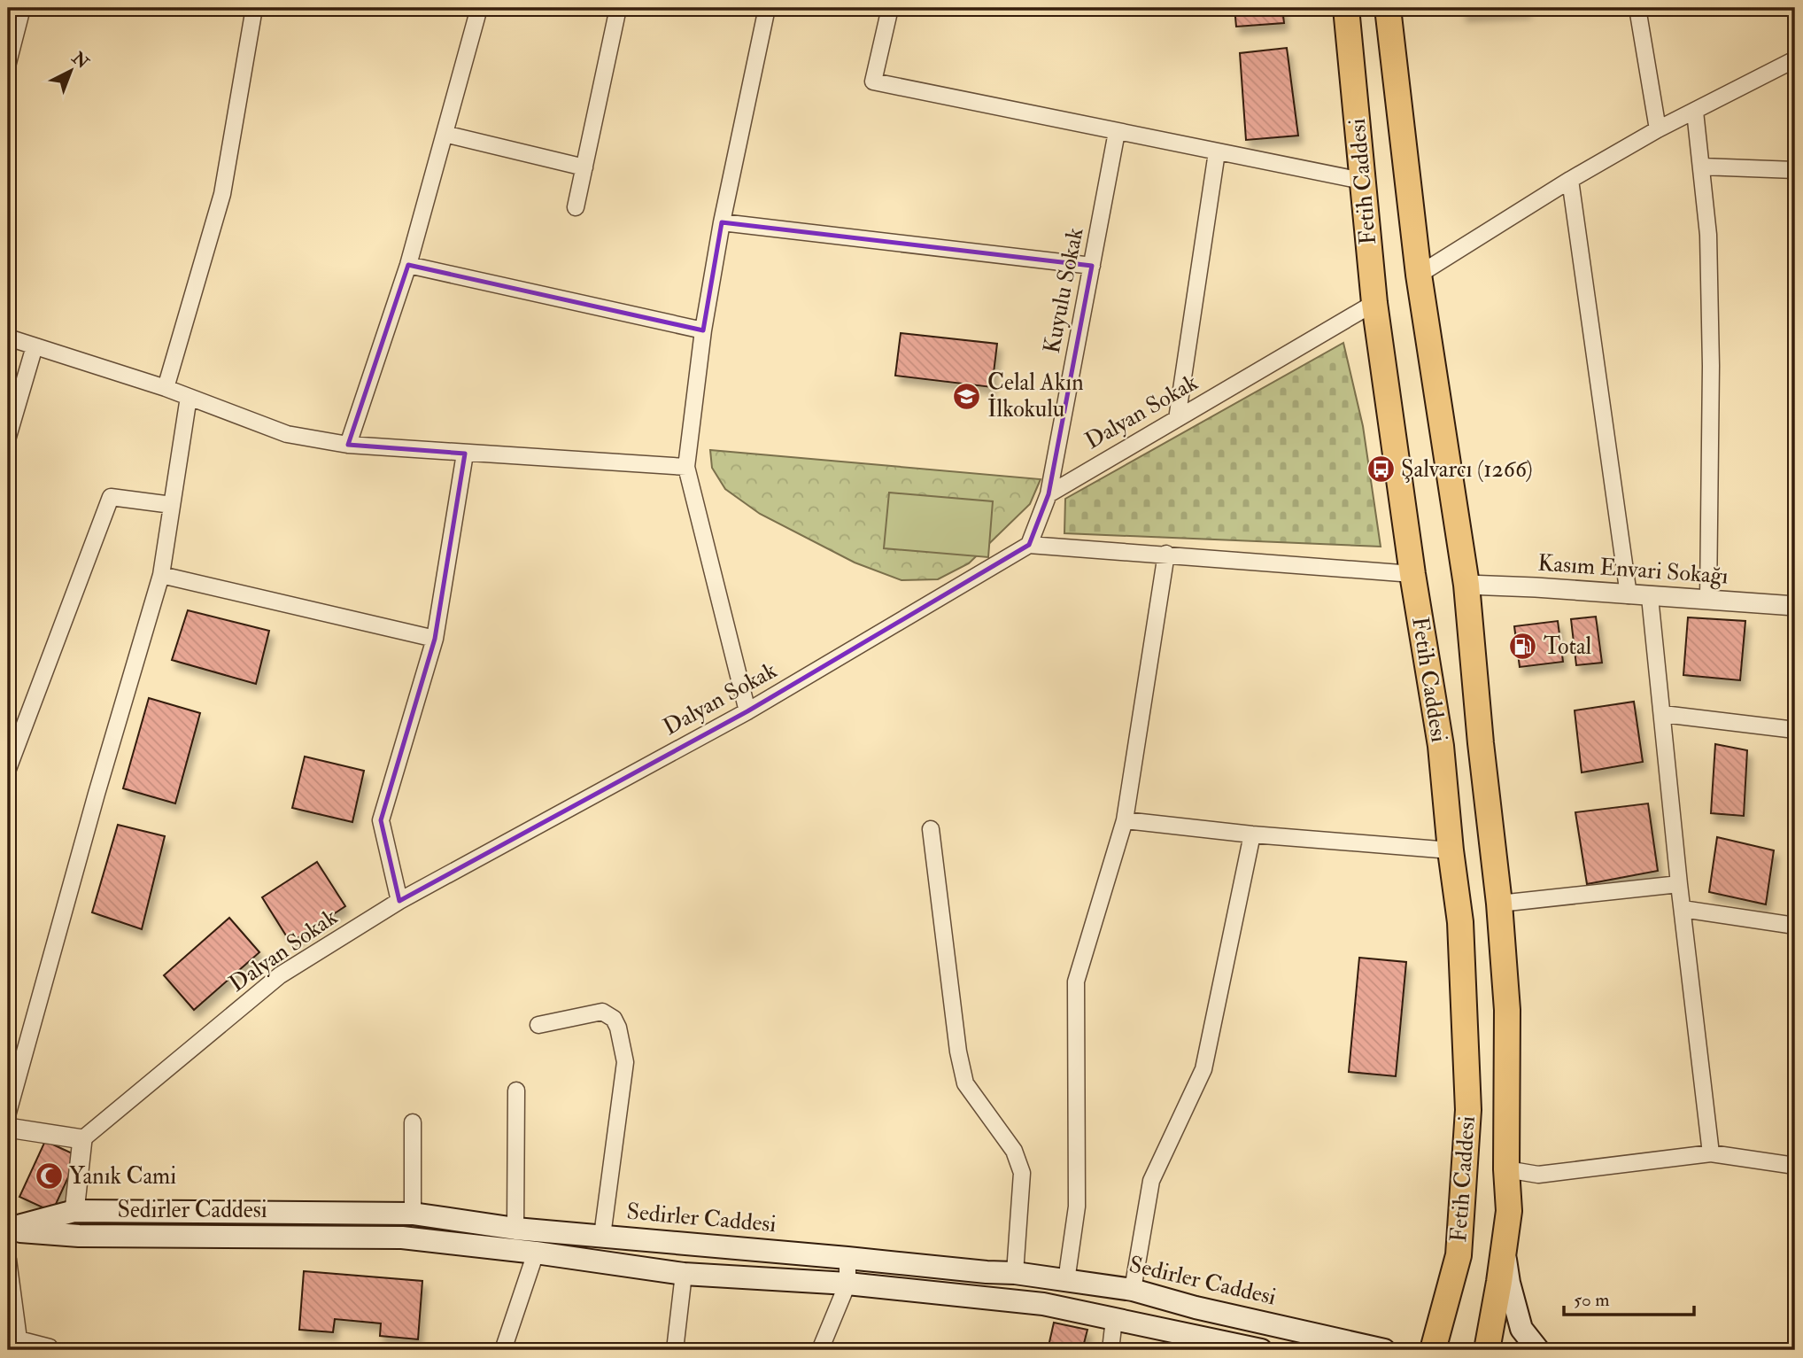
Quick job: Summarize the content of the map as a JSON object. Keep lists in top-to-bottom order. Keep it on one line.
{"streets":{"main road":["Fetih Caddesi","Sedirler Caddesi"],"street":["Kuyulu Sokak","Dalyan Sokak","Kasım Envari Sokağı"]},"crossings":[["Fetih Caddesi","Dalyan Sokak"],["Fetih Caddesi","Kasım Envari Sokağı"],["Kuyulu Sokak","Dalyan Sokak"]],"places":{"school or university":["Celal Akın İlkokulu"],"bus stop":["Şalvarcı (1266)"],"fuel station":["Total"],"mosque":["Yanık Cami"]},"scale_bar":"50 m","north":"top right"}
